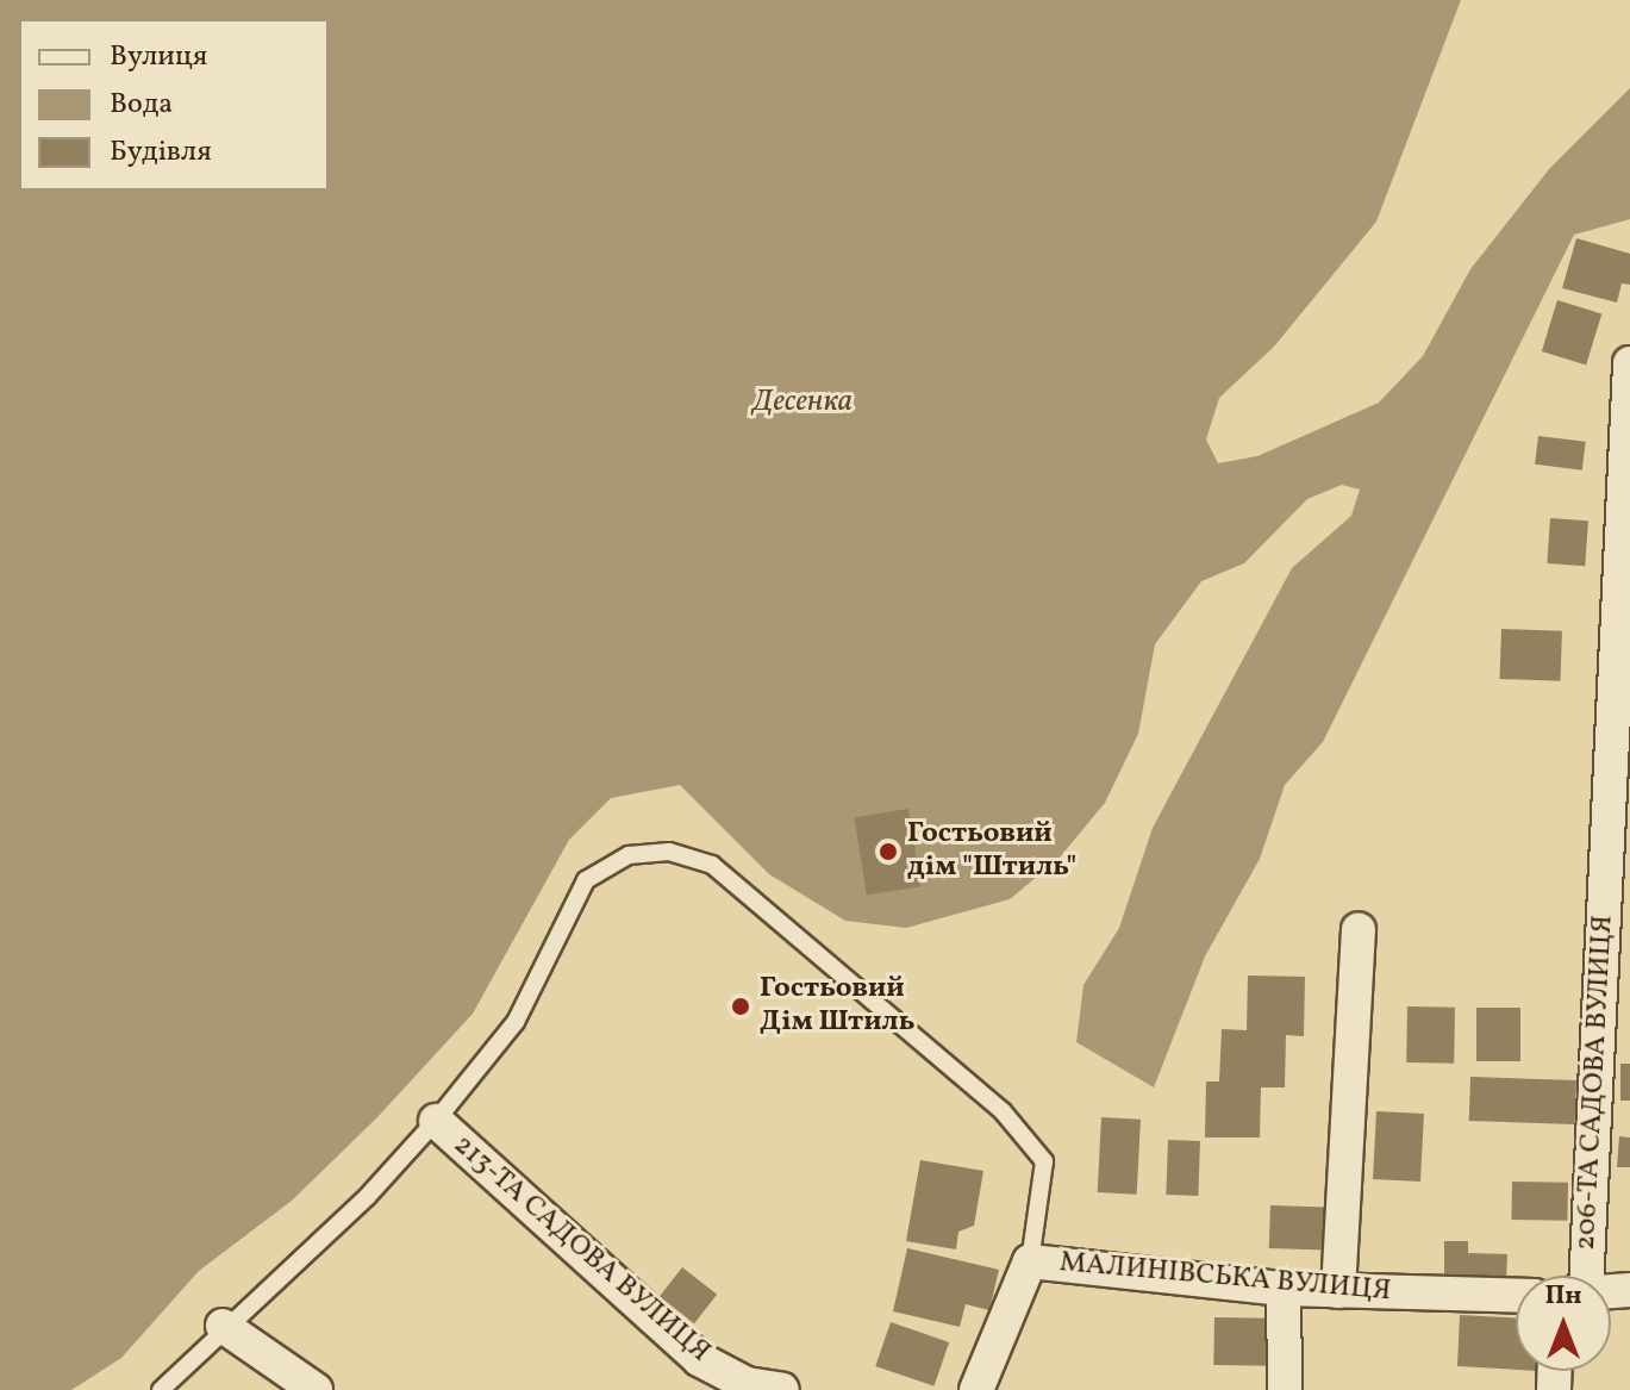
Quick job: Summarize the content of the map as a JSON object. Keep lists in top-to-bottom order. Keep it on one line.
{"streets":{"street":["206-ТА САДОВА ВУЛИЦЯ","213-ТА САДОВА ВУЛИЦЯ","МАЛИНІВСЬКА ВУЛИЦЯ"]},"water":["Десенка"],"places":["Гостьовий дім \"Штиль\"","Гостьовий Дім Штиль"],"legend":["Вулиця","Вода","Будівля"],"north":"top"}
